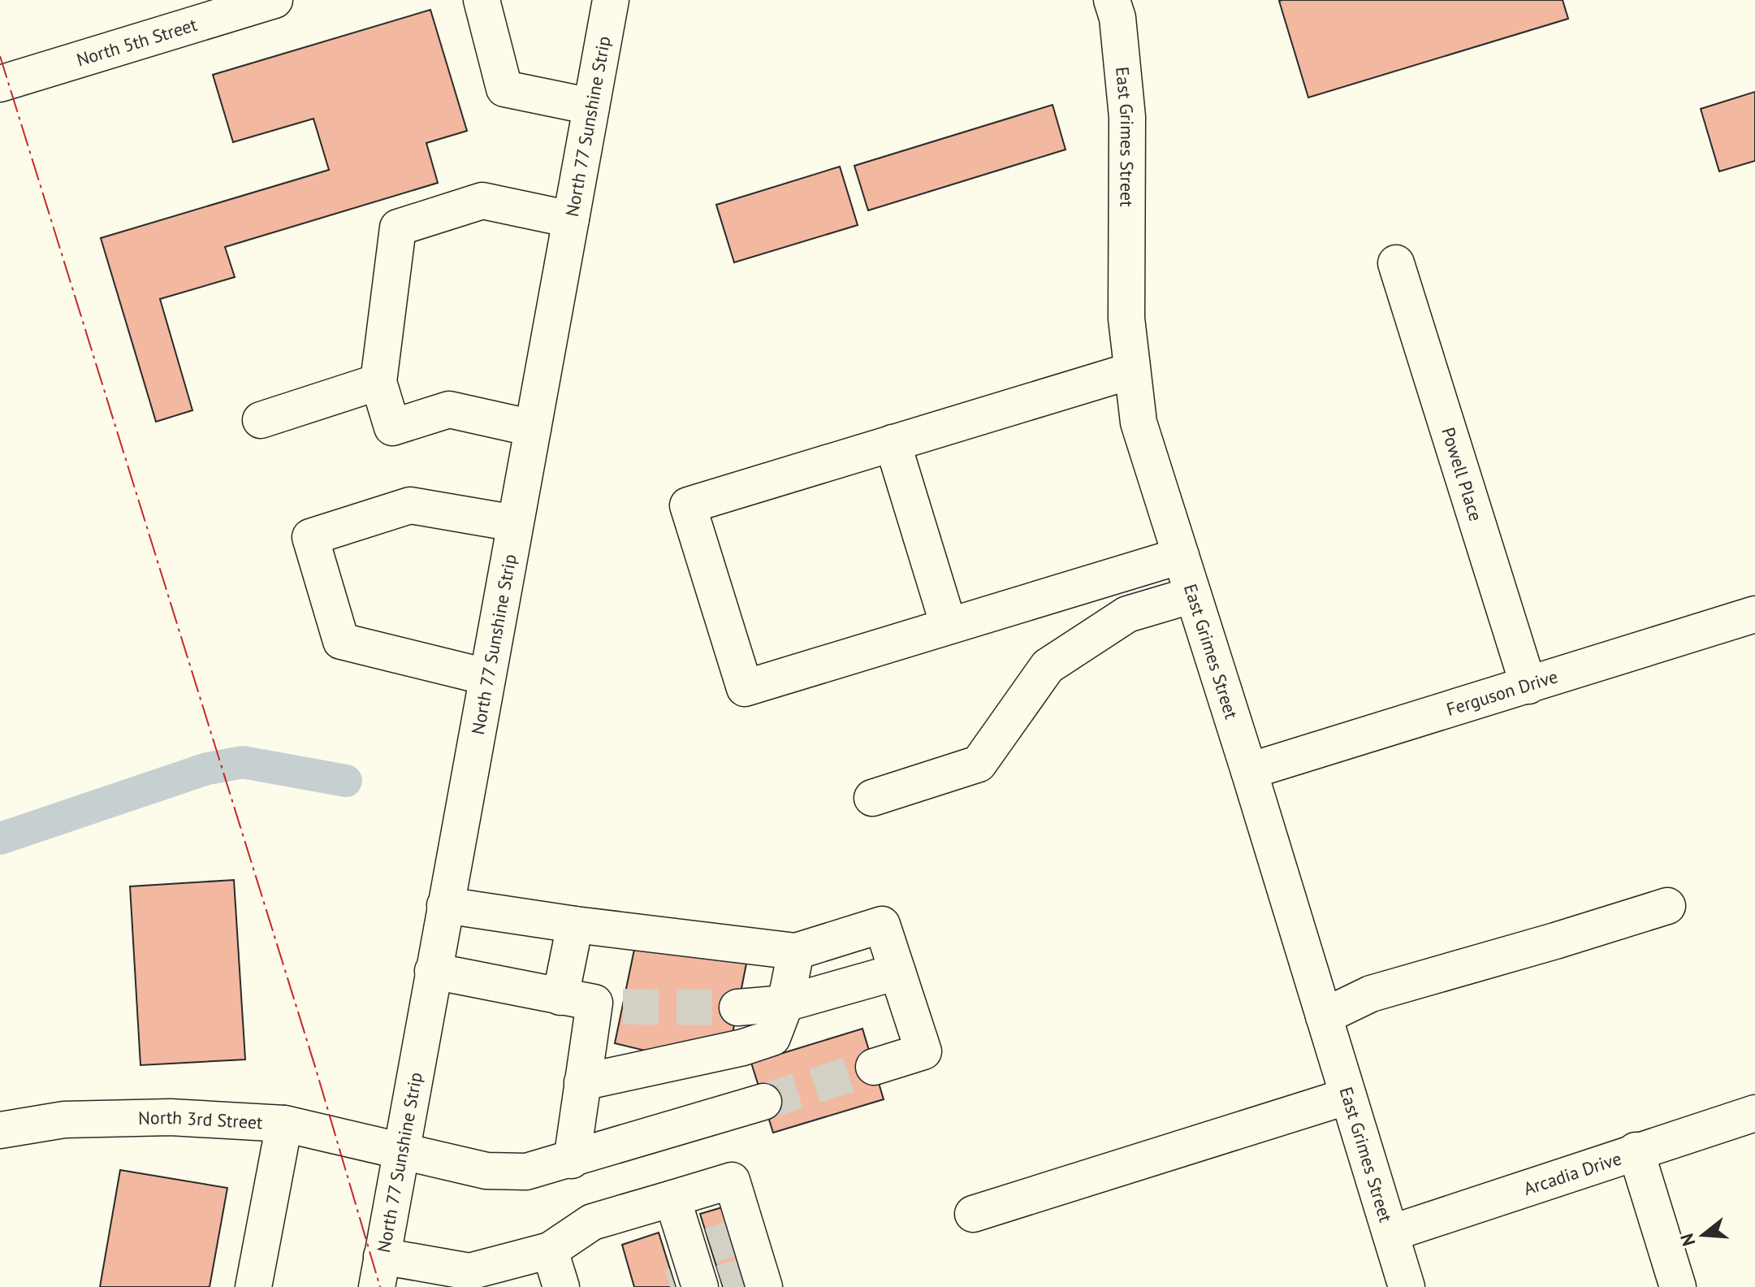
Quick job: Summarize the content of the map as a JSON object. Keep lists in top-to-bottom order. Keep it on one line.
{"streets":{"street":["North 5th Street","North 77 Sunshine Strip","East Grimes Street","Powell Place","Ferguson Drive","North 3rd Street","Arcadia Drive"]},"crossings":[["North 77 Sunshine Strip","North 3rd Street"],["East Grimes Street","Ferguson Drive"],["East Grimes Street","Arcadia Drive"],["Powell Place","Ferguson Drive"]],"north":"left"}
